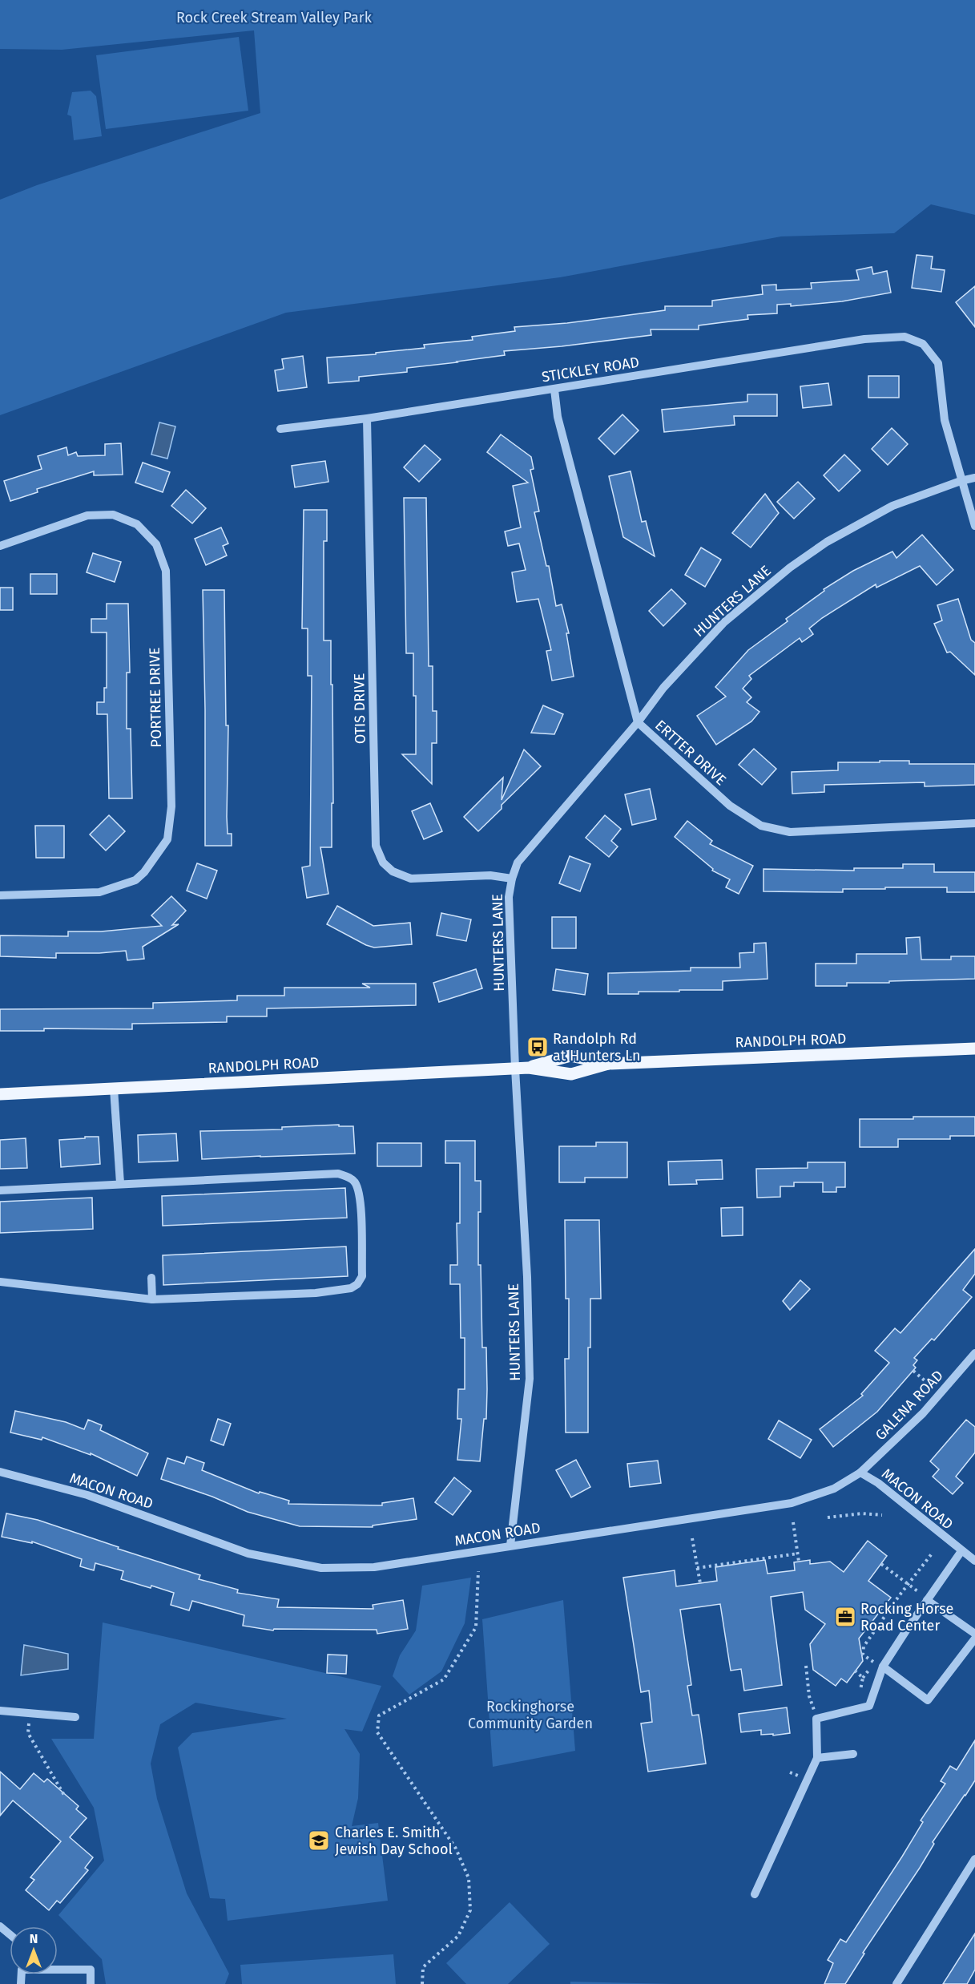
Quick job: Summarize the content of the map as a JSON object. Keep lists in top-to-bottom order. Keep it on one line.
{"streets":{"main road":["RANDOLPH ROAD"],"street":["STICKLEY ROAD","HUNTERS LANE","PORTREE DRIVE","OTIS DRIVE","ERTTER DRIVE","GALENA ROAD","MACON ROAD"]},"crossings":[["STICKLEY ROAD","HUNTERS LANE"],["STICKLEY ROAD","OTIS DRIVE"],["STICKLEY ROAD","ERTTER DRIVE"],["HUNTERS LANE","OTIS DRIVE"],["HUNTERS LANE","ERTTER DRIVE"],["HUNTERS LANE","RANDOLPH ROAD"],["HUNTERS LANE","MACON ROAD"],["GALENA ROAD","MACON ROAD"]],"parks":["Rock Creek Stream Valley Park","Rockinghorse Community Garden"],"places":{"bus stop":["Randolph Rd at Hunters Ln"],"office":["Rocking Horse Road Center"],"school or university":["Charles E. Smith Jewish Day School"]},"north":"top"}
